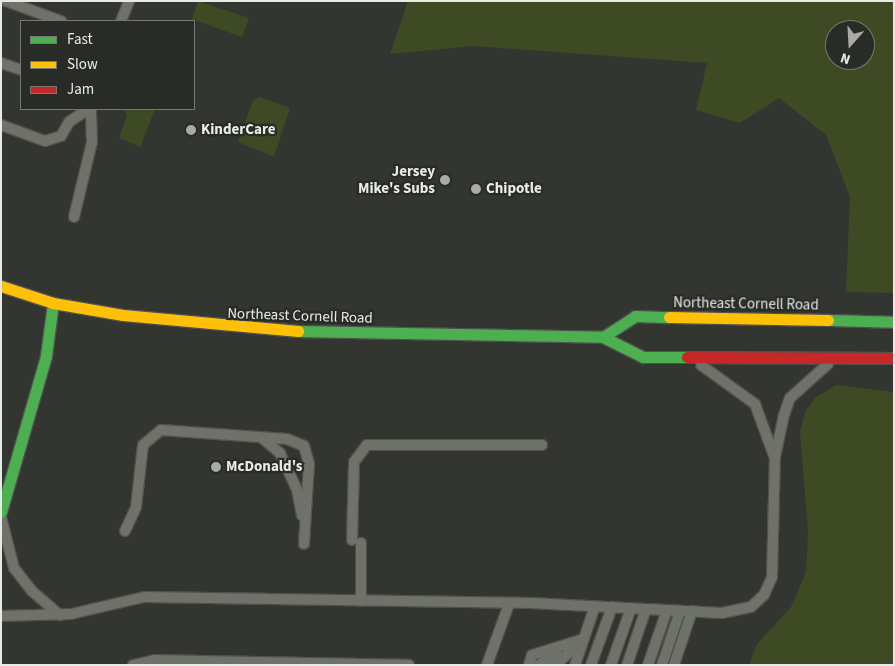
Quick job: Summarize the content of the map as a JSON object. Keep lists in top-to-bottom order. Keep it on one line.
{"streets":{"main road":["Northeast Cornell Road"]},"places":["KinderCare","Jersey Mike's Subs","Chipotle","McDonald's"],"legend":["Fast","Slow","Jam"],"north":"bottom"}
